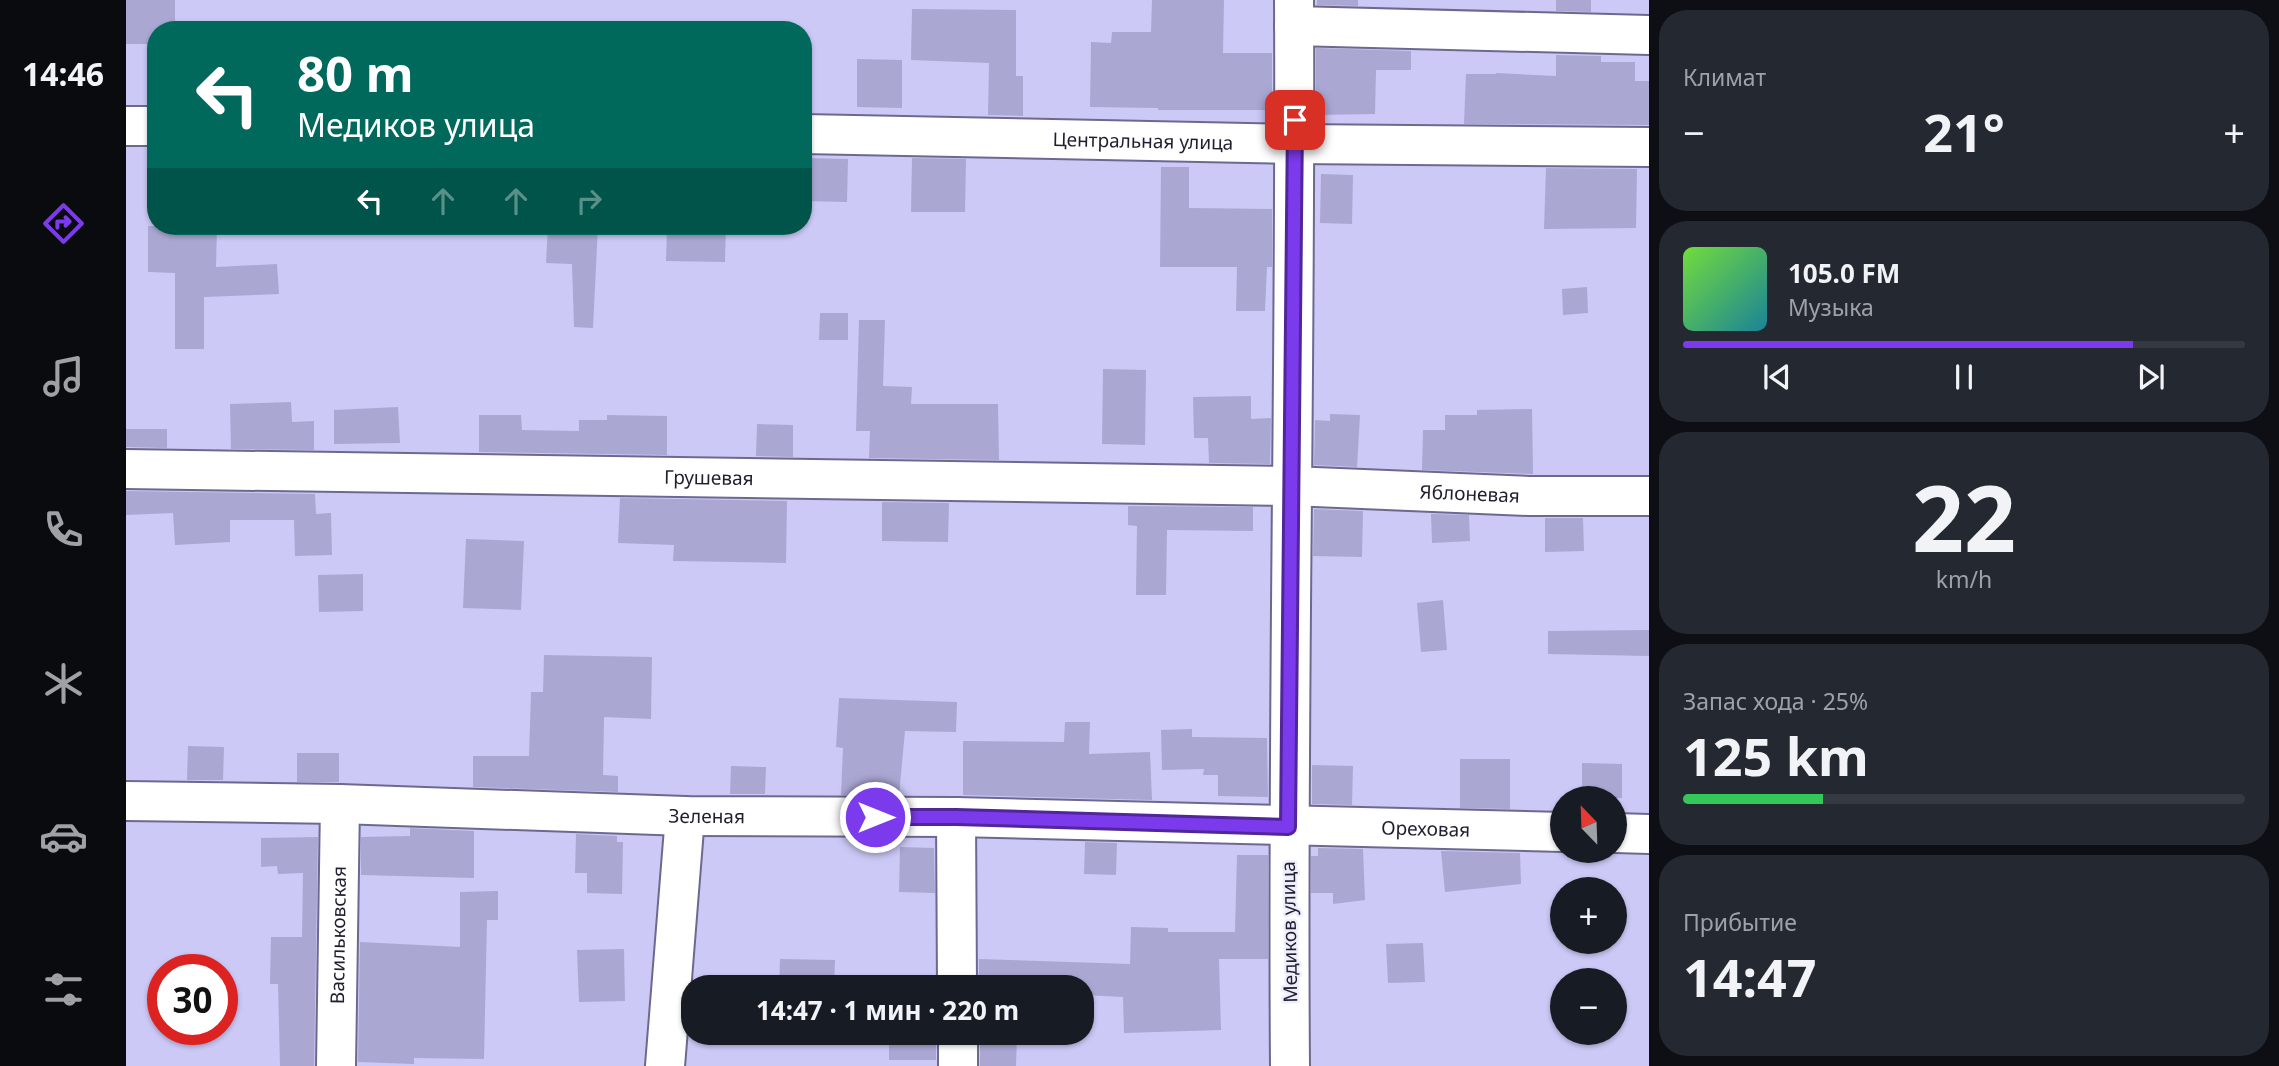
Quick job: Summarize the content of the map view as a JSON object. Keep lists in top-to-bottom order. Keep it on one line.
{"streets":{"street":["Центральная улица","Грушевая","Яблоневая","Зеленая","Ореховая","Медиков улица","Васильковская"]},"crossings":[["Центральная улица","Медиков улица"],["Грушевая","Яблоневая"],["Грушевая","Медиков улица"],["Яблоневая","Медиков улица"],["Зеленая","Ореховая"],["Зеленая","Медиков улица"],["Зеленая","Васильковская"],["Ореховая","Медиков улица"]],"north":"top left","page":{"tabs":"14:46","tile":["Климат",["22","km/h"],["Запас хода · 25%","125 km"],["Прибытие","14:47"]],"turn":["80 m","Медиков улица"],"heat":["−","21°","+"],"song":["105.0 FM","Музыка"],"map_buttons":["+","−"],"limit":"30","trip":"14:47 · 1 мин · 220 m"}}
